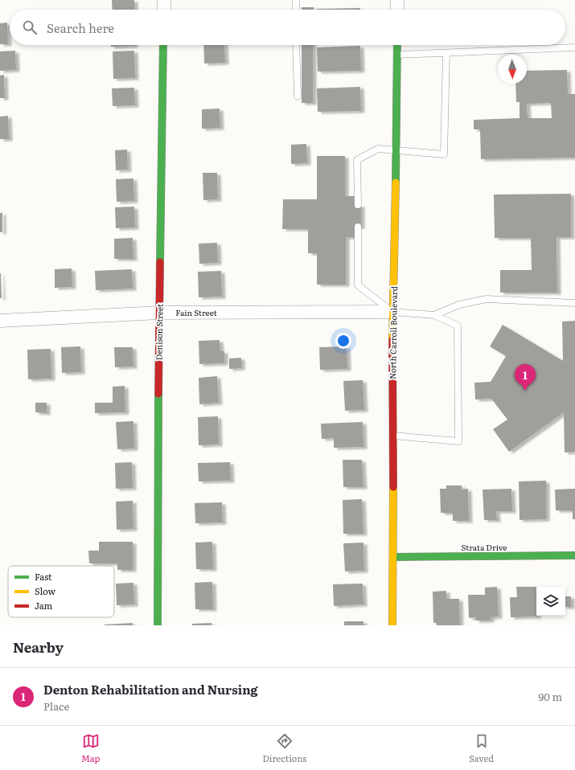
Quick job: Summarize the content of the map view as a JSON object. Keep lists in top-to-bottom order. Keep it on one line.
{"streets":{"street":["Fain Street","Denison Street","North Carroll Boulevard","Strata Drive"]},"crossings":[["Fain Street","Denison Street"],["Fain Street","North Carroll Boulevard"],["North Carroll Boulevard","Strata Drive"]],"legend":["Fast","Slow","Jam"],"north":"bottom","page":{"search":"Search here","pins":"1","heading":"Nearby","list":[{"mark":"1","name":"Denton Rehabilitation and Nursing","note":"Place","value":"90 m"}],"nav":["Map","Directions","Saved"]}}
